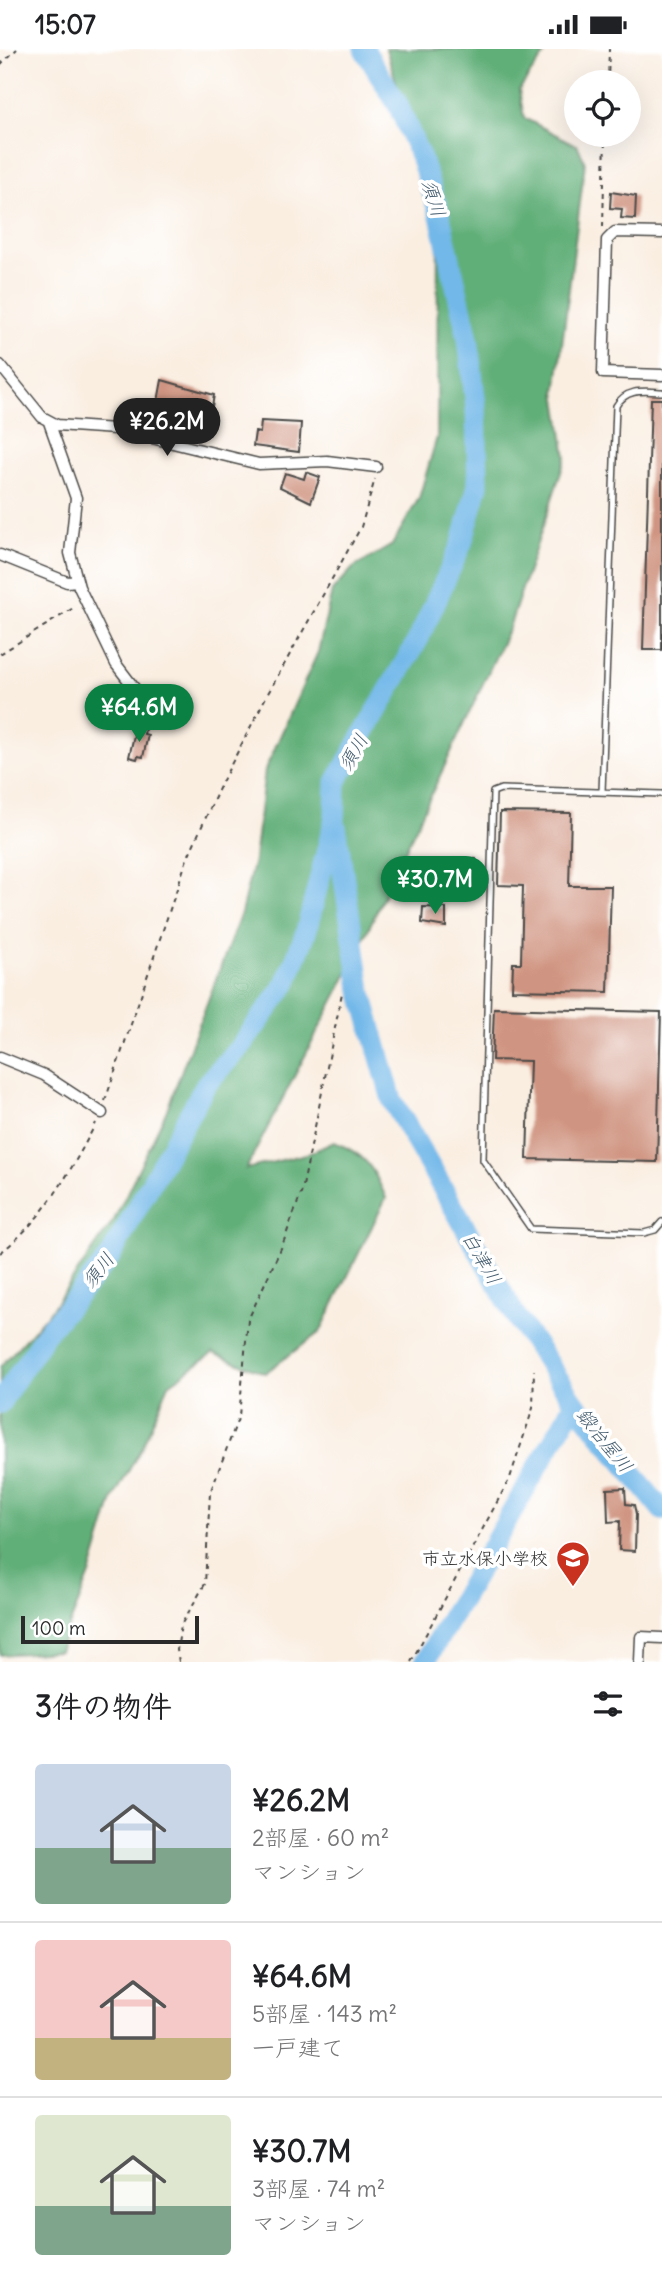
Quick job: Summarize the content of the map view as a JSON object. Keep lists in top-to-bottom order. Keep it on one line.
{"water":["須川","白津川","鍛冶屋川"],"places":{"school or university":["市立水保小学校"]},"scale_bar":"100 m","page":{"status":"15:07","price":["¥26.2M","¥64.6M","¥30.7M"],"scale":"100 m","heading":"3件の物件","list":[{"name":"¥26.2M","note":"2部屋 · 60 m² · マンション"},{"name":"¥64.6M","note":"5部屋 · 143 m² · 一戸建て"},{"name":"¥30.7M","note":"3部屋 · 74 m² · マンション"}]}}
